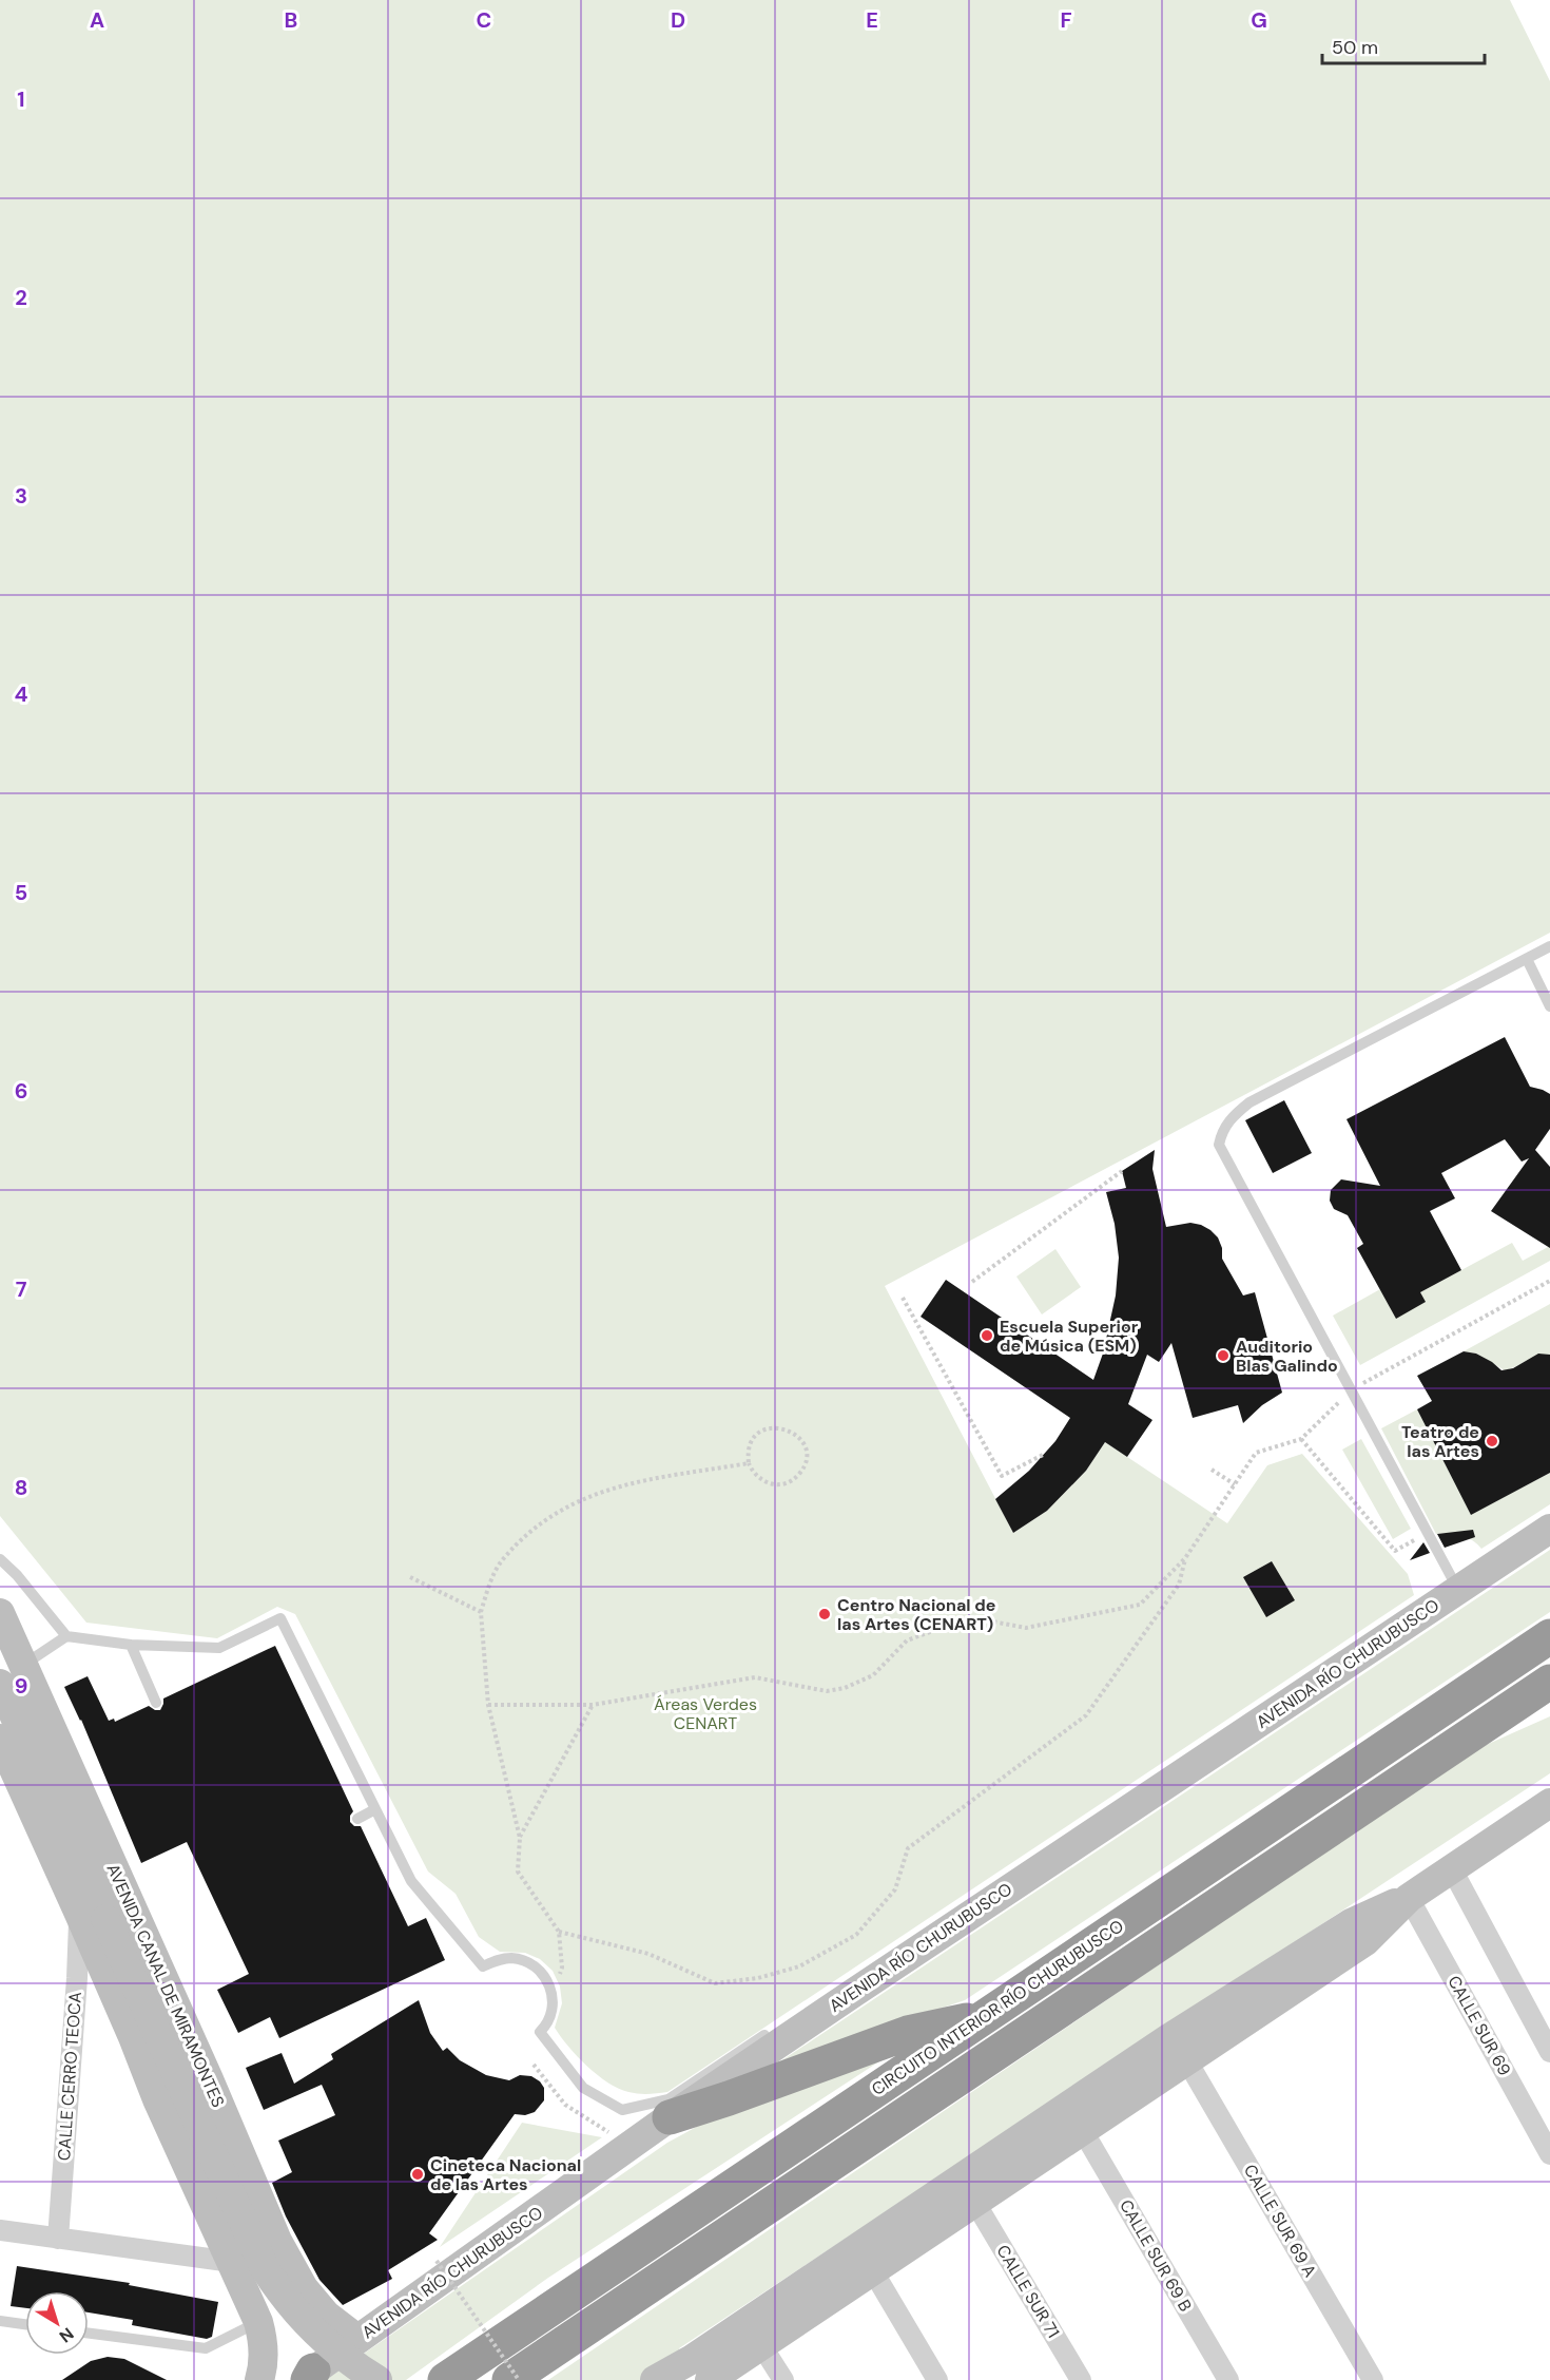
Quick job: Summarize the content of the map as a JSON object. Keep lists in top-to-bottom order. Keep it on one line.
{"streets":{"highway":["CIRCUITO INTERIOR RÍO CHURUBUSCO"],"main road":["AVENIDA RÍO CHURUBUSCO","AVENIDA CANAL DE MIRAMONTES"],"street":["CALLE SUR 69","CALLE CERRO TEOCA","CALLE SUR 69 A","CALLE SUR 69 B","CALLE SUR 71"]},"crossings":[["AVENIDA RÍO CHURUBUSCO","AVENIDA CANAL DE MIRAMONTES"],["AVENIDA CANAL DE MIRAMONTES","CALLE CERRO TEOCA"]],"parks":["Áreas Verdes CENART"],"places":["Escuela Superior de Música (ESM)","Auditorio Blas Galindo","Teatro de las Artes","Centro Nacional de las Artes (CENART)","Cineteca Nacional de las Artes"],"scale_bar":"50 m","north":"bottom right","grid":{"columns":["A","B","C","D","E","F","G"],"rows":["1","2","3","4","5","6","7","8","9"]}}
